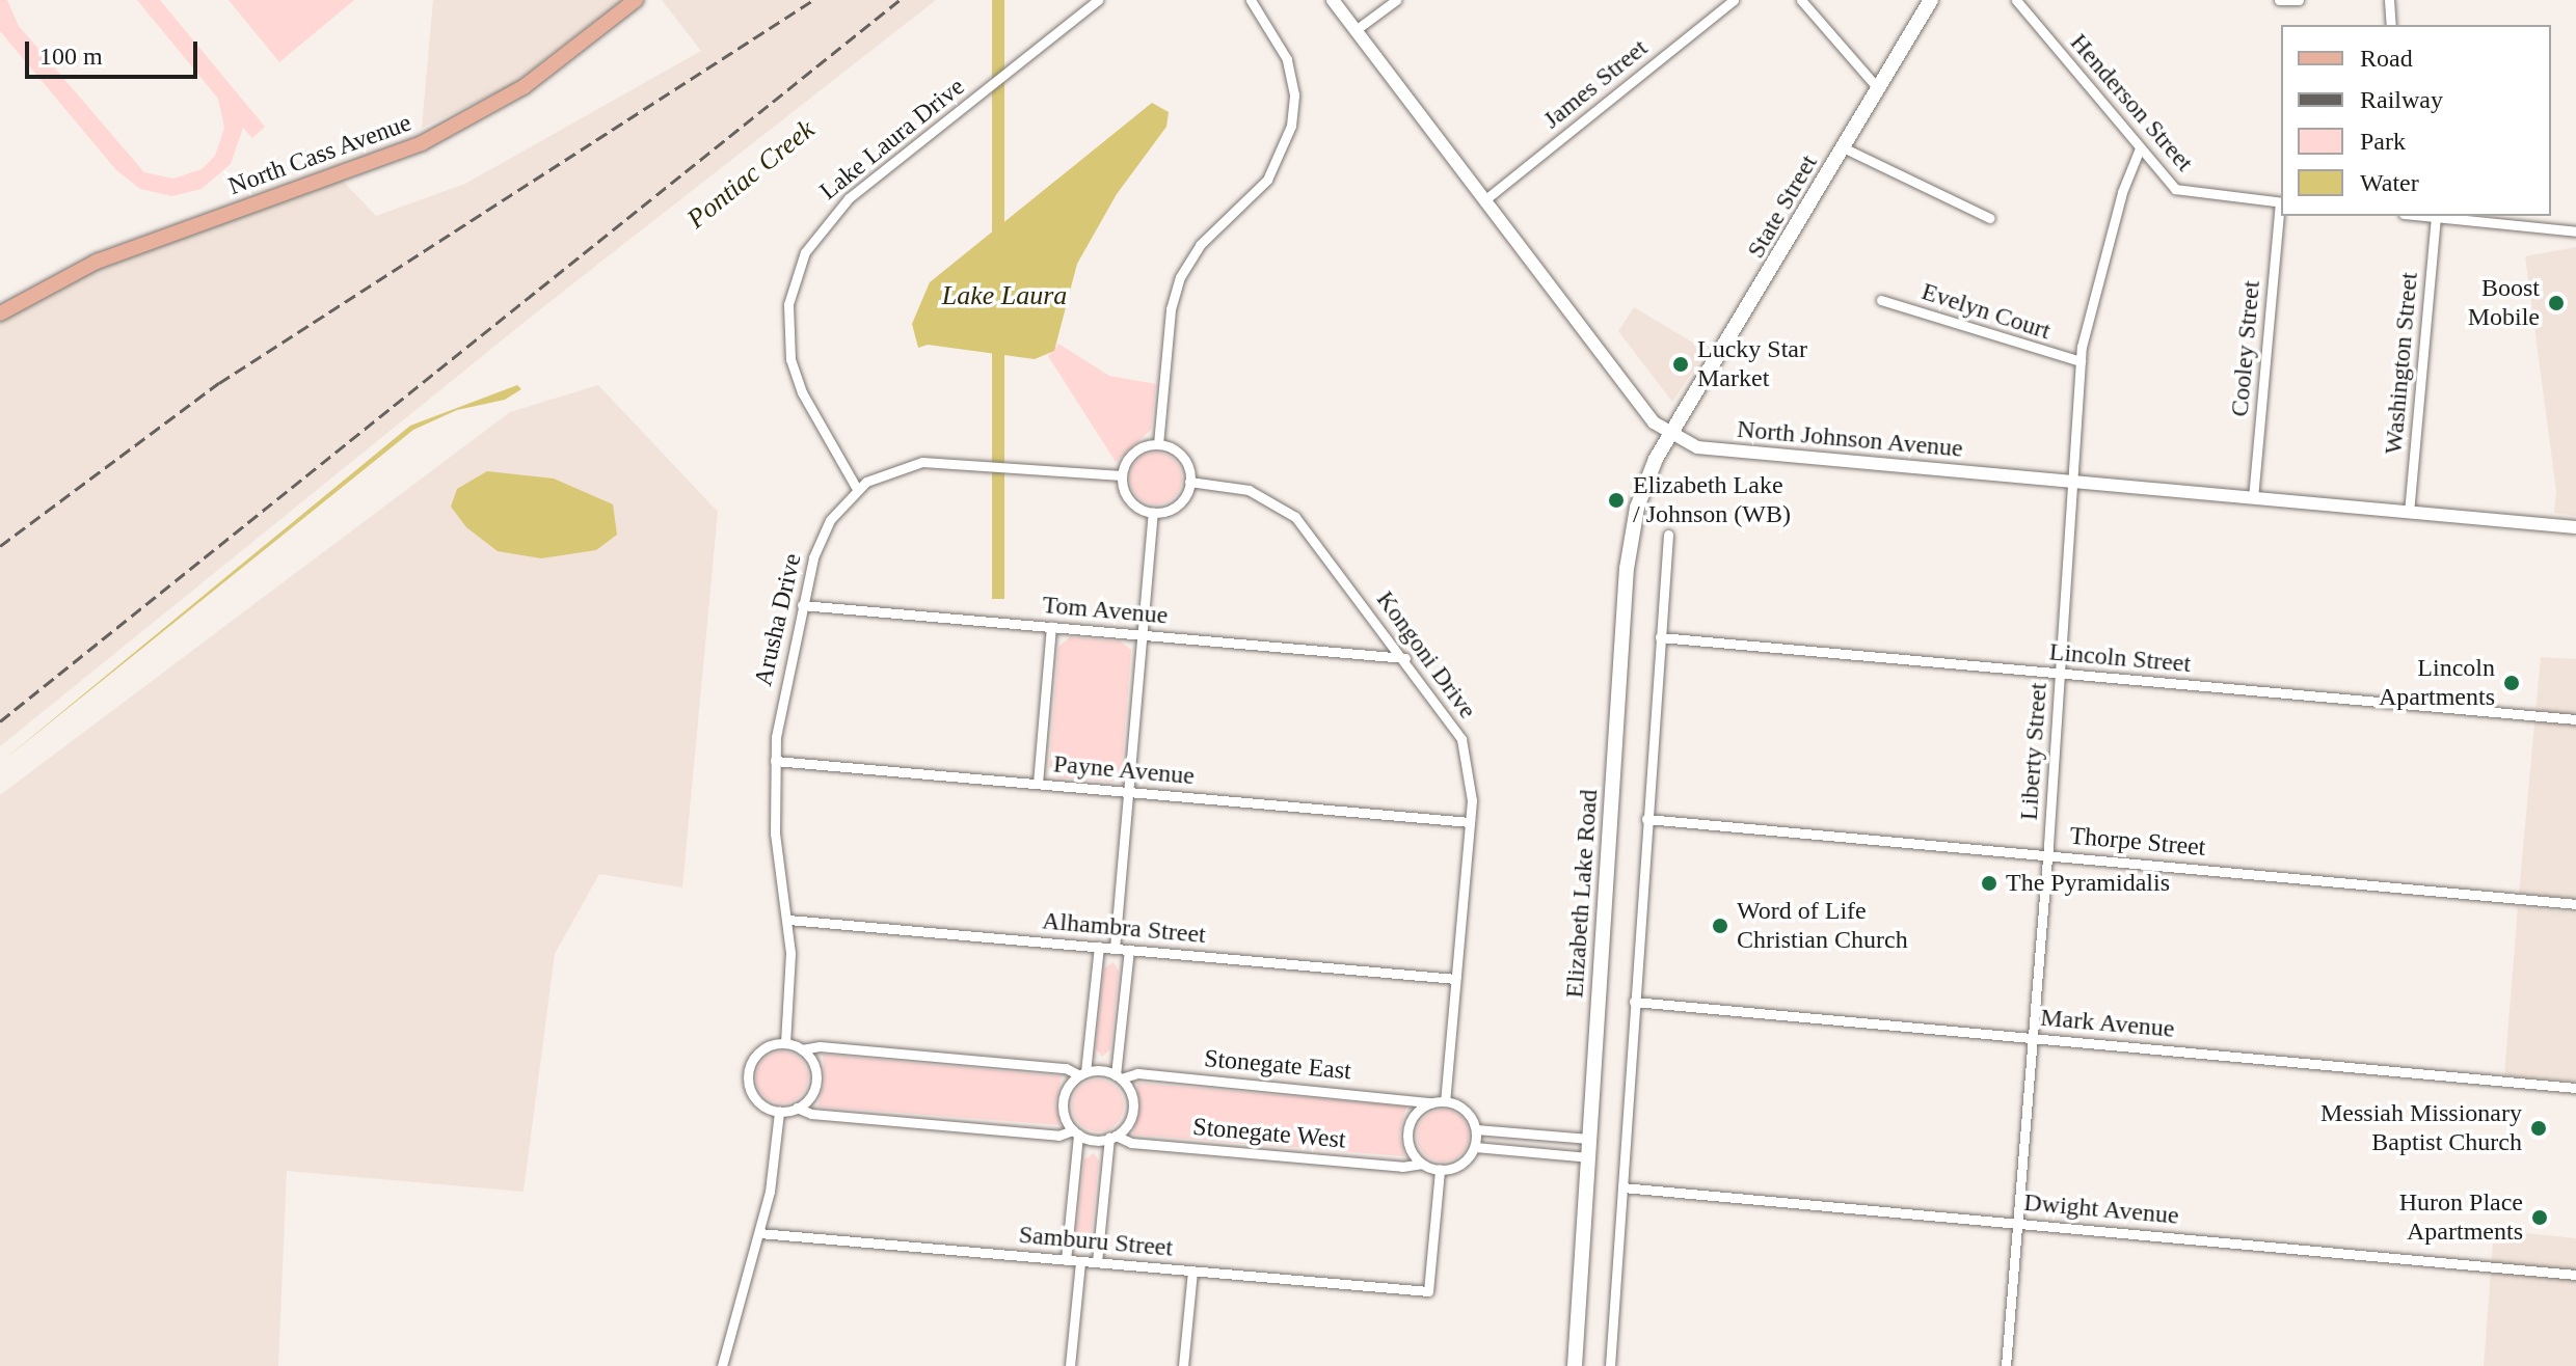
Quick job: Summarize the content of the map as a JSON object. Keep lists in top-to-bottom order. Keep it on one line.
{"streets":{"main road":["North Cass Avenue","State Street","Elizabeth Lake Road"],"street":["James Street","Henderson Street","Lake Laura Drive","Evelyn Court","Cooley Street","Washington Street","North Johnson Avenue","Tom Avenue","Arusha Drive","Kongoni Drive","Lincoln Street","Liberty Street","Payne Avenue","Thorpe Street","Alhambra Street","Mark Avenue","Stonegate East","Stonegate West","Dwight Avenue","Samburu Street"]},"crossings":[["James Street","North Johnson Avenue"],["Henderson Street","Liberty Street"],["Lake Laura Drive","Arusha Drive"],["State Street","North Johnson Avenue"],["State Street","Elizabeth Lake Road"],["Evelyn Court","Liberty Street"],["Cooley Street","North Johnson Avenue"],["Washington Street","North Johnson Avenue"],["North Johnson Avenue","Liberty Street"],["North Johnson Avenue","Elizabeth Lake Road"],["Tom Avenue","Arusha Drive"],["Tom Avenue","Kongoni Drive"],["Arusha Drive","Kongoni Drive"],["Arusha Drive","Payne Avenue"],["Arusha Drive","Alhambra Street"],["Kongoni Drive","Payne Avenue"],["Kongoni Drive","Alhambra Street"],["Kongoni Drive","Stonegate East"],["Kongoni Drive","Stonegate West"],["Kongoni Drive","Samburu Street"],["Lincoln Street","Liberty Street"],["Liberty Street","Thorpe Street"],["Liberty Street","Mark Avenue"],["Liberty Street","Dwight Avenue"],["Stonegate East","Stonegate West"],["Stonegate East","Samburu Street"],["Stonegate West","Samburu Street"]],"water":["Pontiac Creek","Lake Laura"],"places":["Boost Mobile","Lucky Star Market","Elizabeth Lake / Johnson (WB)","Lincoln Apartments","The Pyramidalis","Word of Life Christian Church","Messiah Missionary Baptist Church","Huron Place Apartments"],"legend":["Road","Railway","Park","Water"],"scale_bar":"100 m"}
